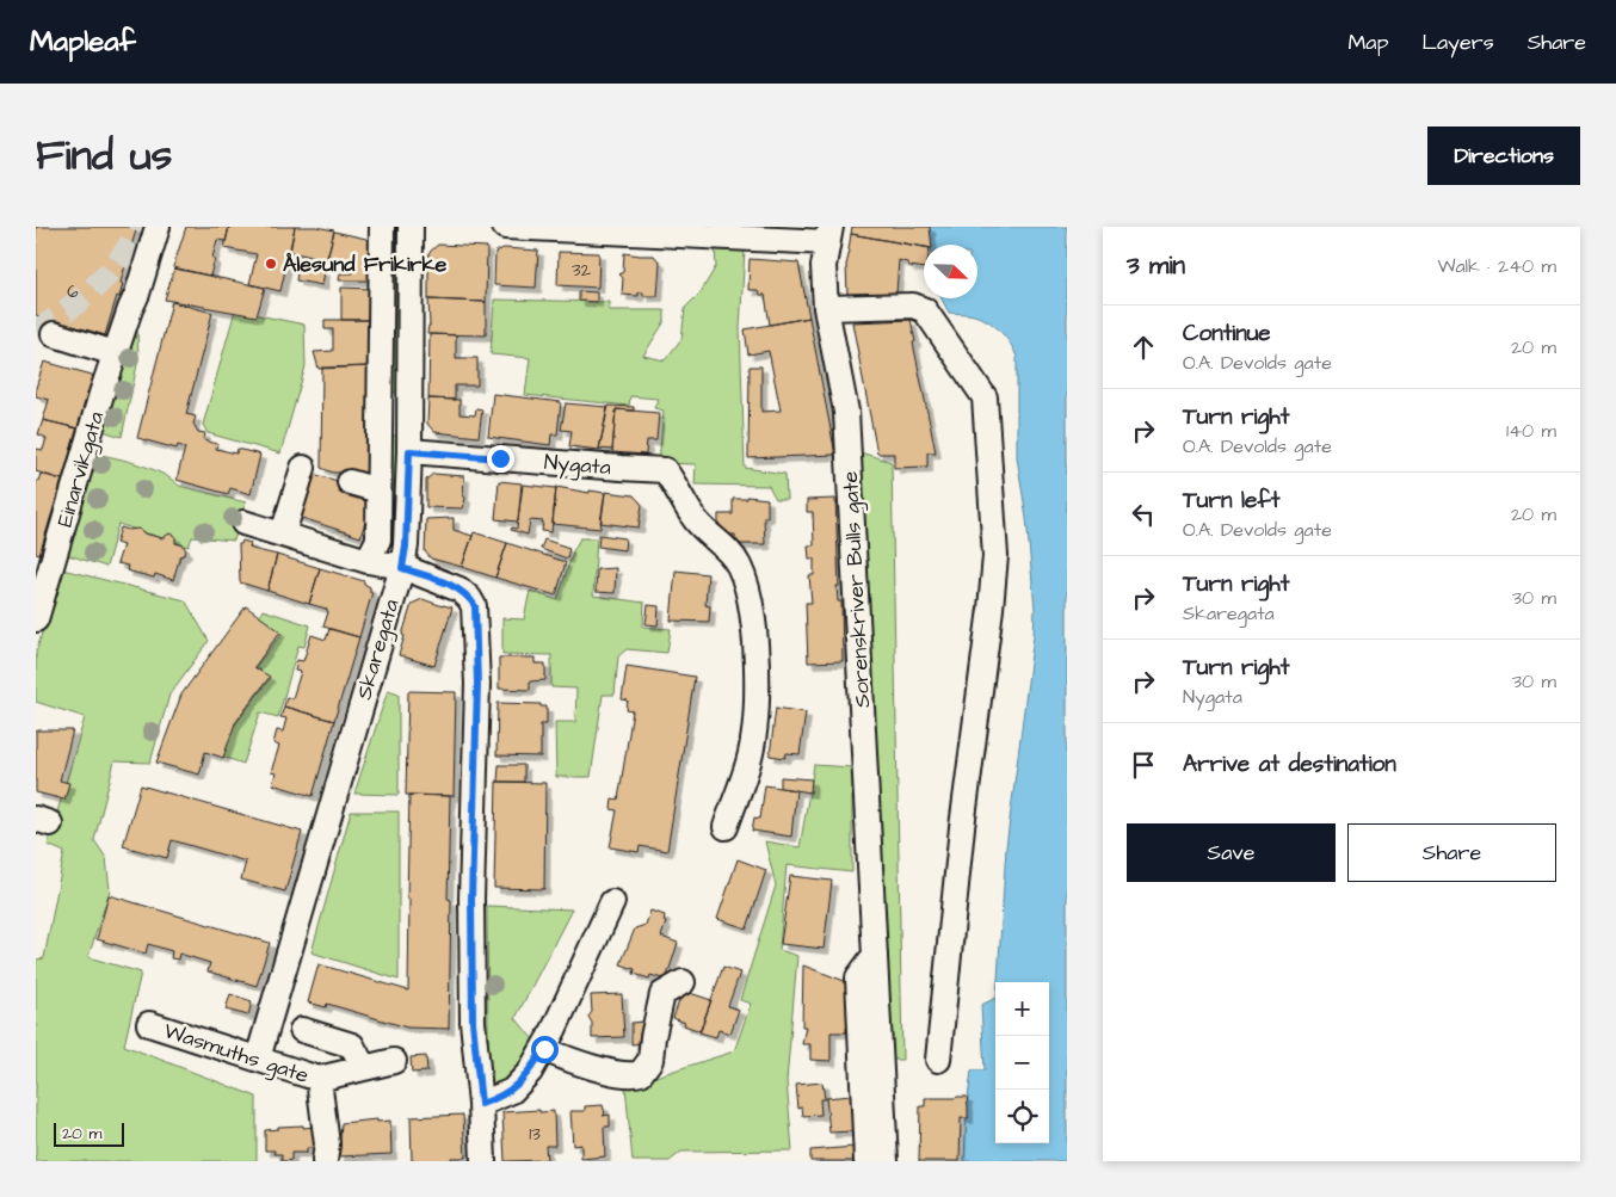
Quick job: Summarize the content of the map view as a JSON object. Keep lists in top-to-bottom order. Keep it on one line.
{"streets":{"street":["Nygata","Einarvikgata","Sorenskriver Bulls gate","Skaregata","Wasmuths gate"]},"crossings":[["Nygata","Skaregata"],["Skaregata","Wasmuths gate"]],"places":["Ålesund Frikirke"],"house_numbers":["32","6","13"],"scale_bar":"20 m","north":"bottom right","page":{"header":"Mapleaf","nav":["Map","Layers","Share"],"title":"Find us","buttons":["Directions",["Save","Share"]],"heading":["3 min","Walk · 240 m"],"list":[["Continue","O.A. Devolds gate","20 m"],["Turn right","O.A. Devolds gate","140 m"],["Turn left","O.A. Devolds gate","20 m"],["Turn right","Skaregata","30 m"],["Turn right","Nygata","30 m"],"Arrive at destination"],"map_buttons":["+","−"],"scale":"20 m"}}
